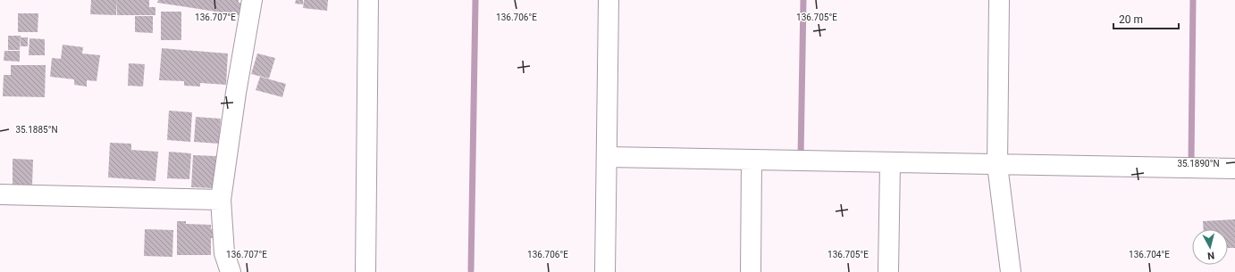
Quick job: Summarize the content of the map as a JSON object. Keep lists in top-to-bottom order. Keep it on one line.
{"scale_bar":"20 m","north":"bottom","coordinates":["136.707°E","136.706°E","136.705°E","35.1885°N","35.1890°N","136.704°E"]}
